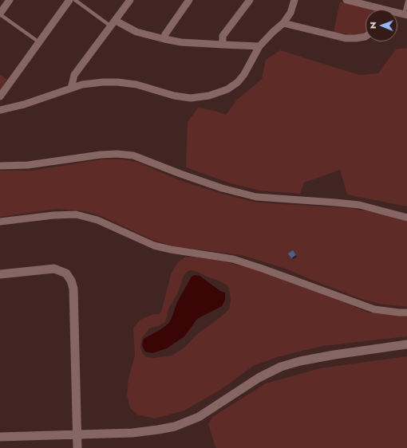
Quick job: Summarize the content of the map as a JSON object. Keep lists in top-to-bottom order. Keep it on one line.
{"north":"left"}
